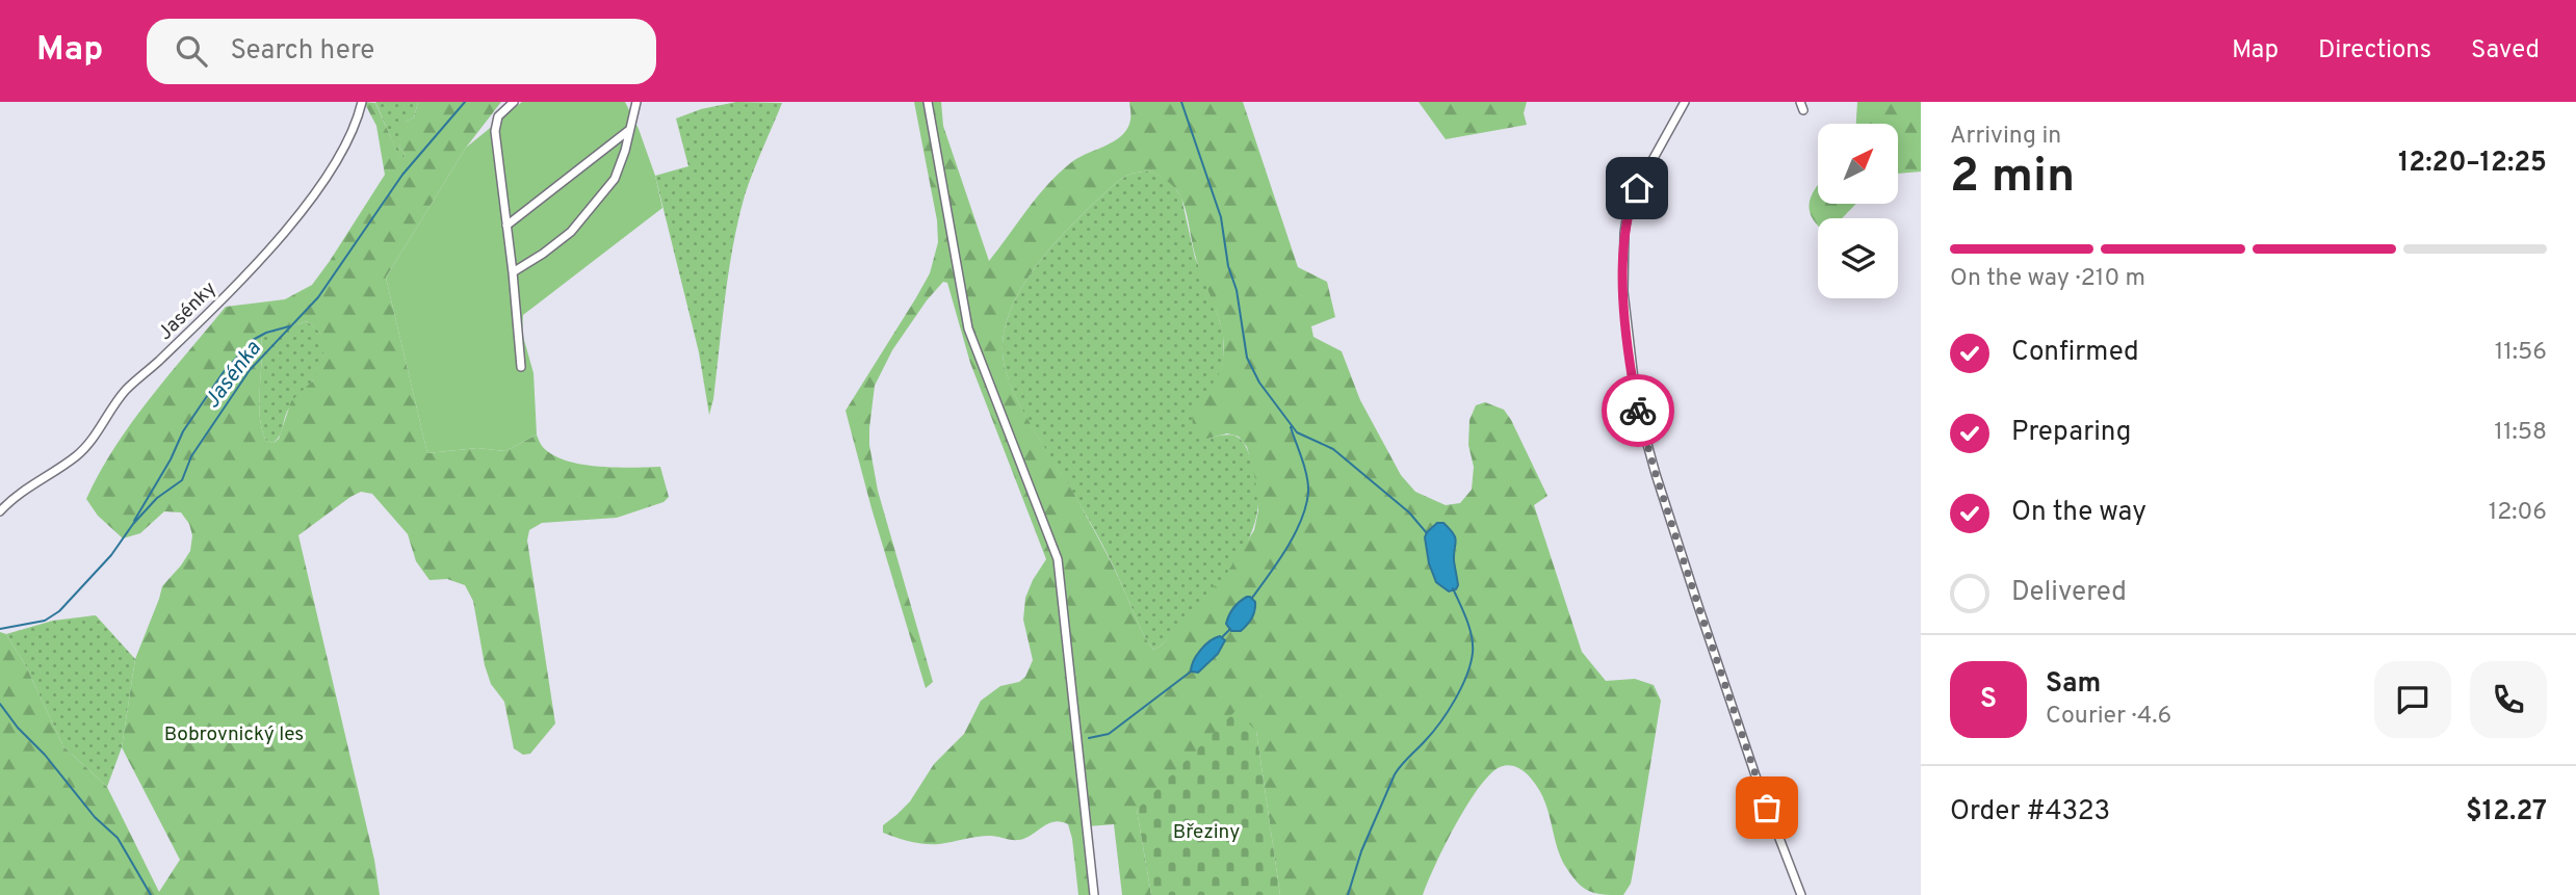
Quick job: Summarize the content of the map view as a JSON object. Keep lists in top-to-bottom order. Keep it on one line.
{"streets":{"street":["Jasénky"]},"water":["Jasénka"],"parks":["Bobrovnický les","Březiny"],"north":"top right","page":{"header":"Map","search":"Search here","nav":["Map","Directions","Saved"],"heading":["2 min","Arriving in","12:20–12:25"],"panel":["Sam","Courier · 4.6","Order #4323","$12.27"],"bar":"On the way · 210 m","list":[["Confirmed","11:56"],["Preparing","11:58"],["On the way","12:06"],"Delivered"],"round":"S"}}
